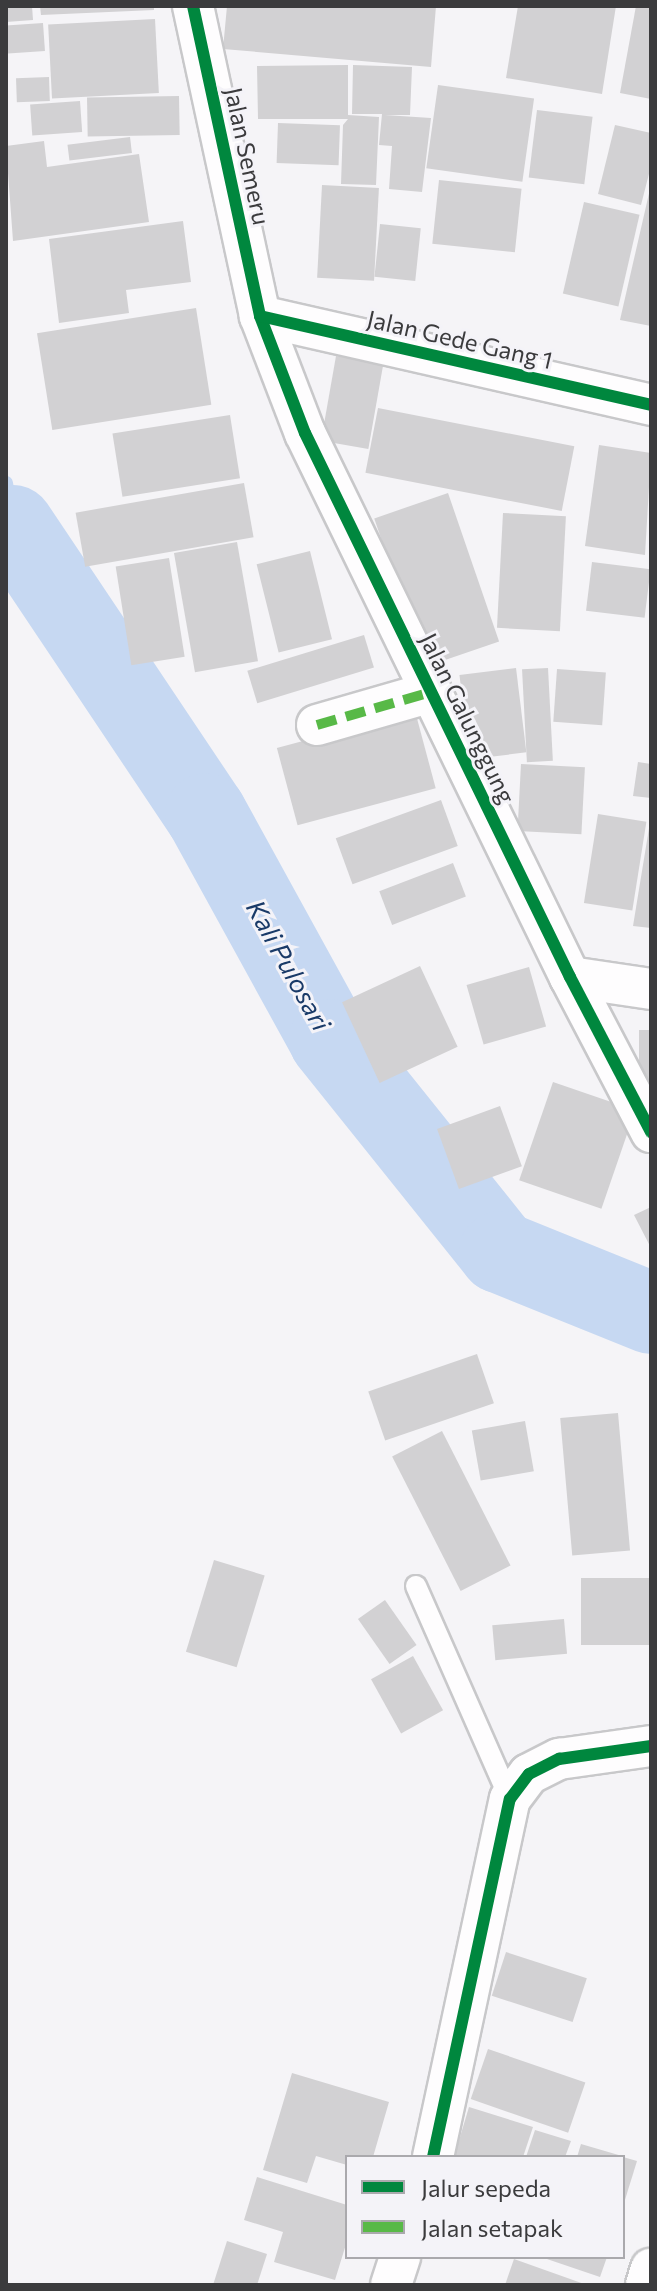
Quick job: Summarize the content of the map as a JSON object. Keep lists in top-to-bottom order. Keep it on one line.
{"streets":{"street":["Jalan Semeru","Jalan Gede Gang 1","Jalan Galunggung"]},"crossings":[["Jalan Semeru","Jalan Gede Gang 1"],["Jalan Semeru","Jalan Galunggung"],["Jalan Gede Gang 1","Jalan Galunggung"]],"water":["Kali Pulosari"],"legend":["Jalur sepeda","Jalan setapak"]}
